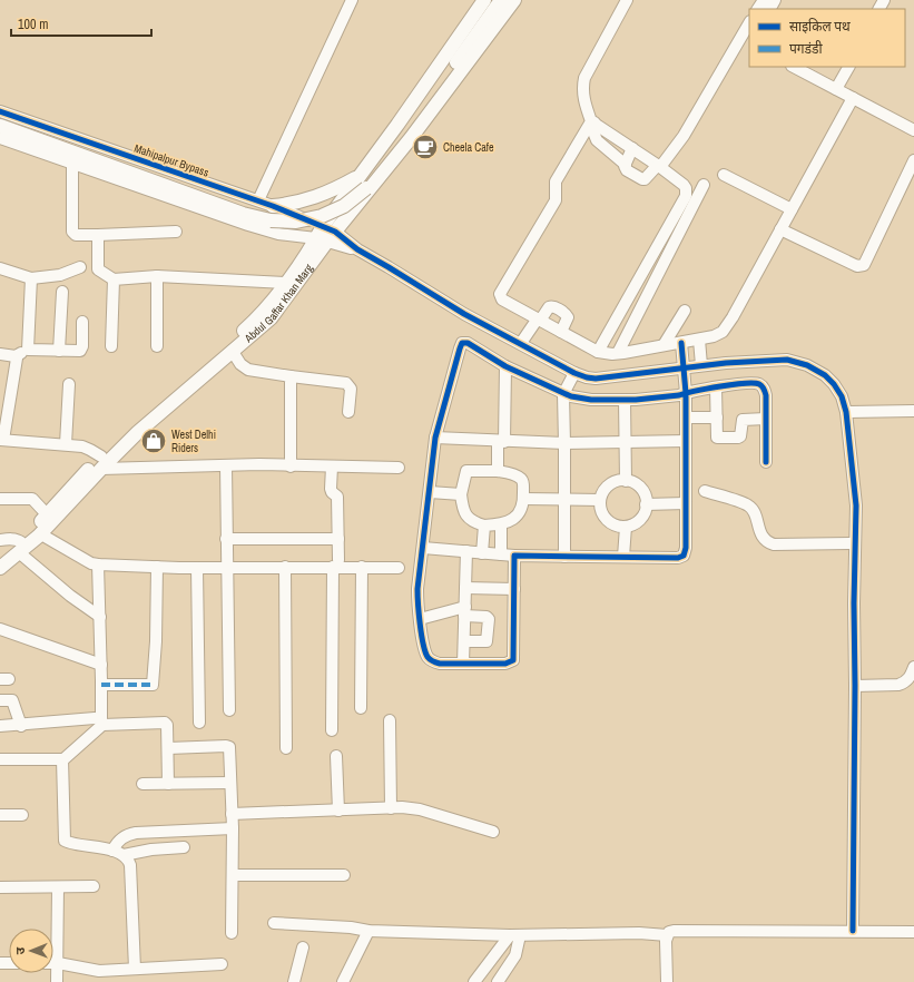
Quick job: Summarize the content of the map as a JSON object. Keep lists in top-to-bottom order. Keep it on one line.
{"streets":{"main road":["Abdul Gaffar Khan Marg"],"street":["Mahipalpur Bypass"]},"crossings":[["Mahipalpur Bypass","Abdul Gaffar Khan Marg"]],"places":{"cafe":["Cheela Cafe"],"shop":["West Delhi Riders"]},"legend":["साइकिल पथ","पगडंडी"],"scale_bar":"100 m","north":"left"}
